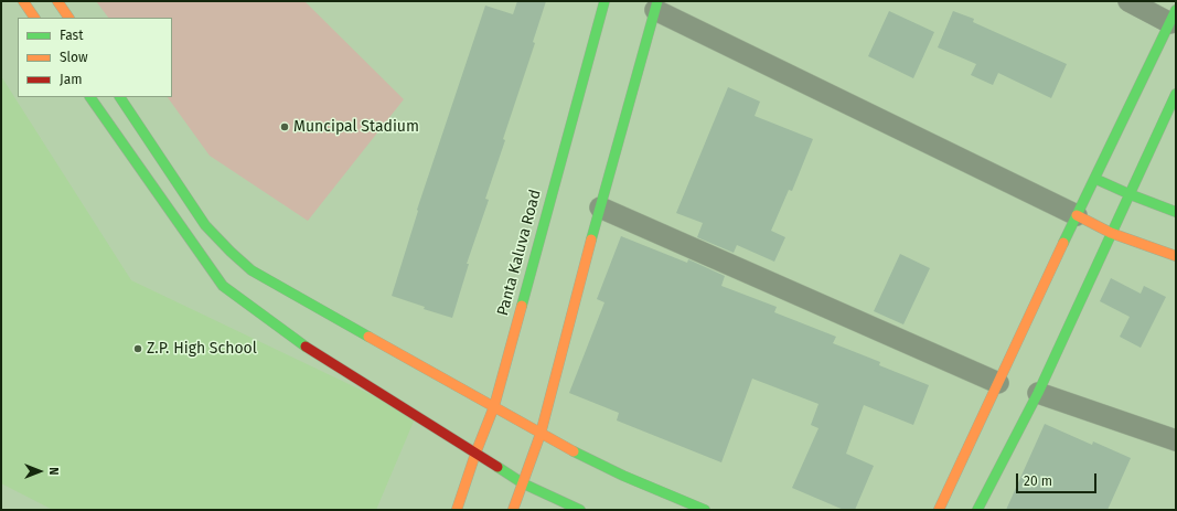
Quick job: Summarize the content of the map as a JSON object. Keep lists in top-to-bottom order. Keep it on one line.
{"streets":{"street":["Panta Kaluva Road"]},"places":["Muncipal Stadium","Z.P. High School"],"legend":["Fast","Slow","Jam"],"scale_bar":"20 m","north":"right"}
